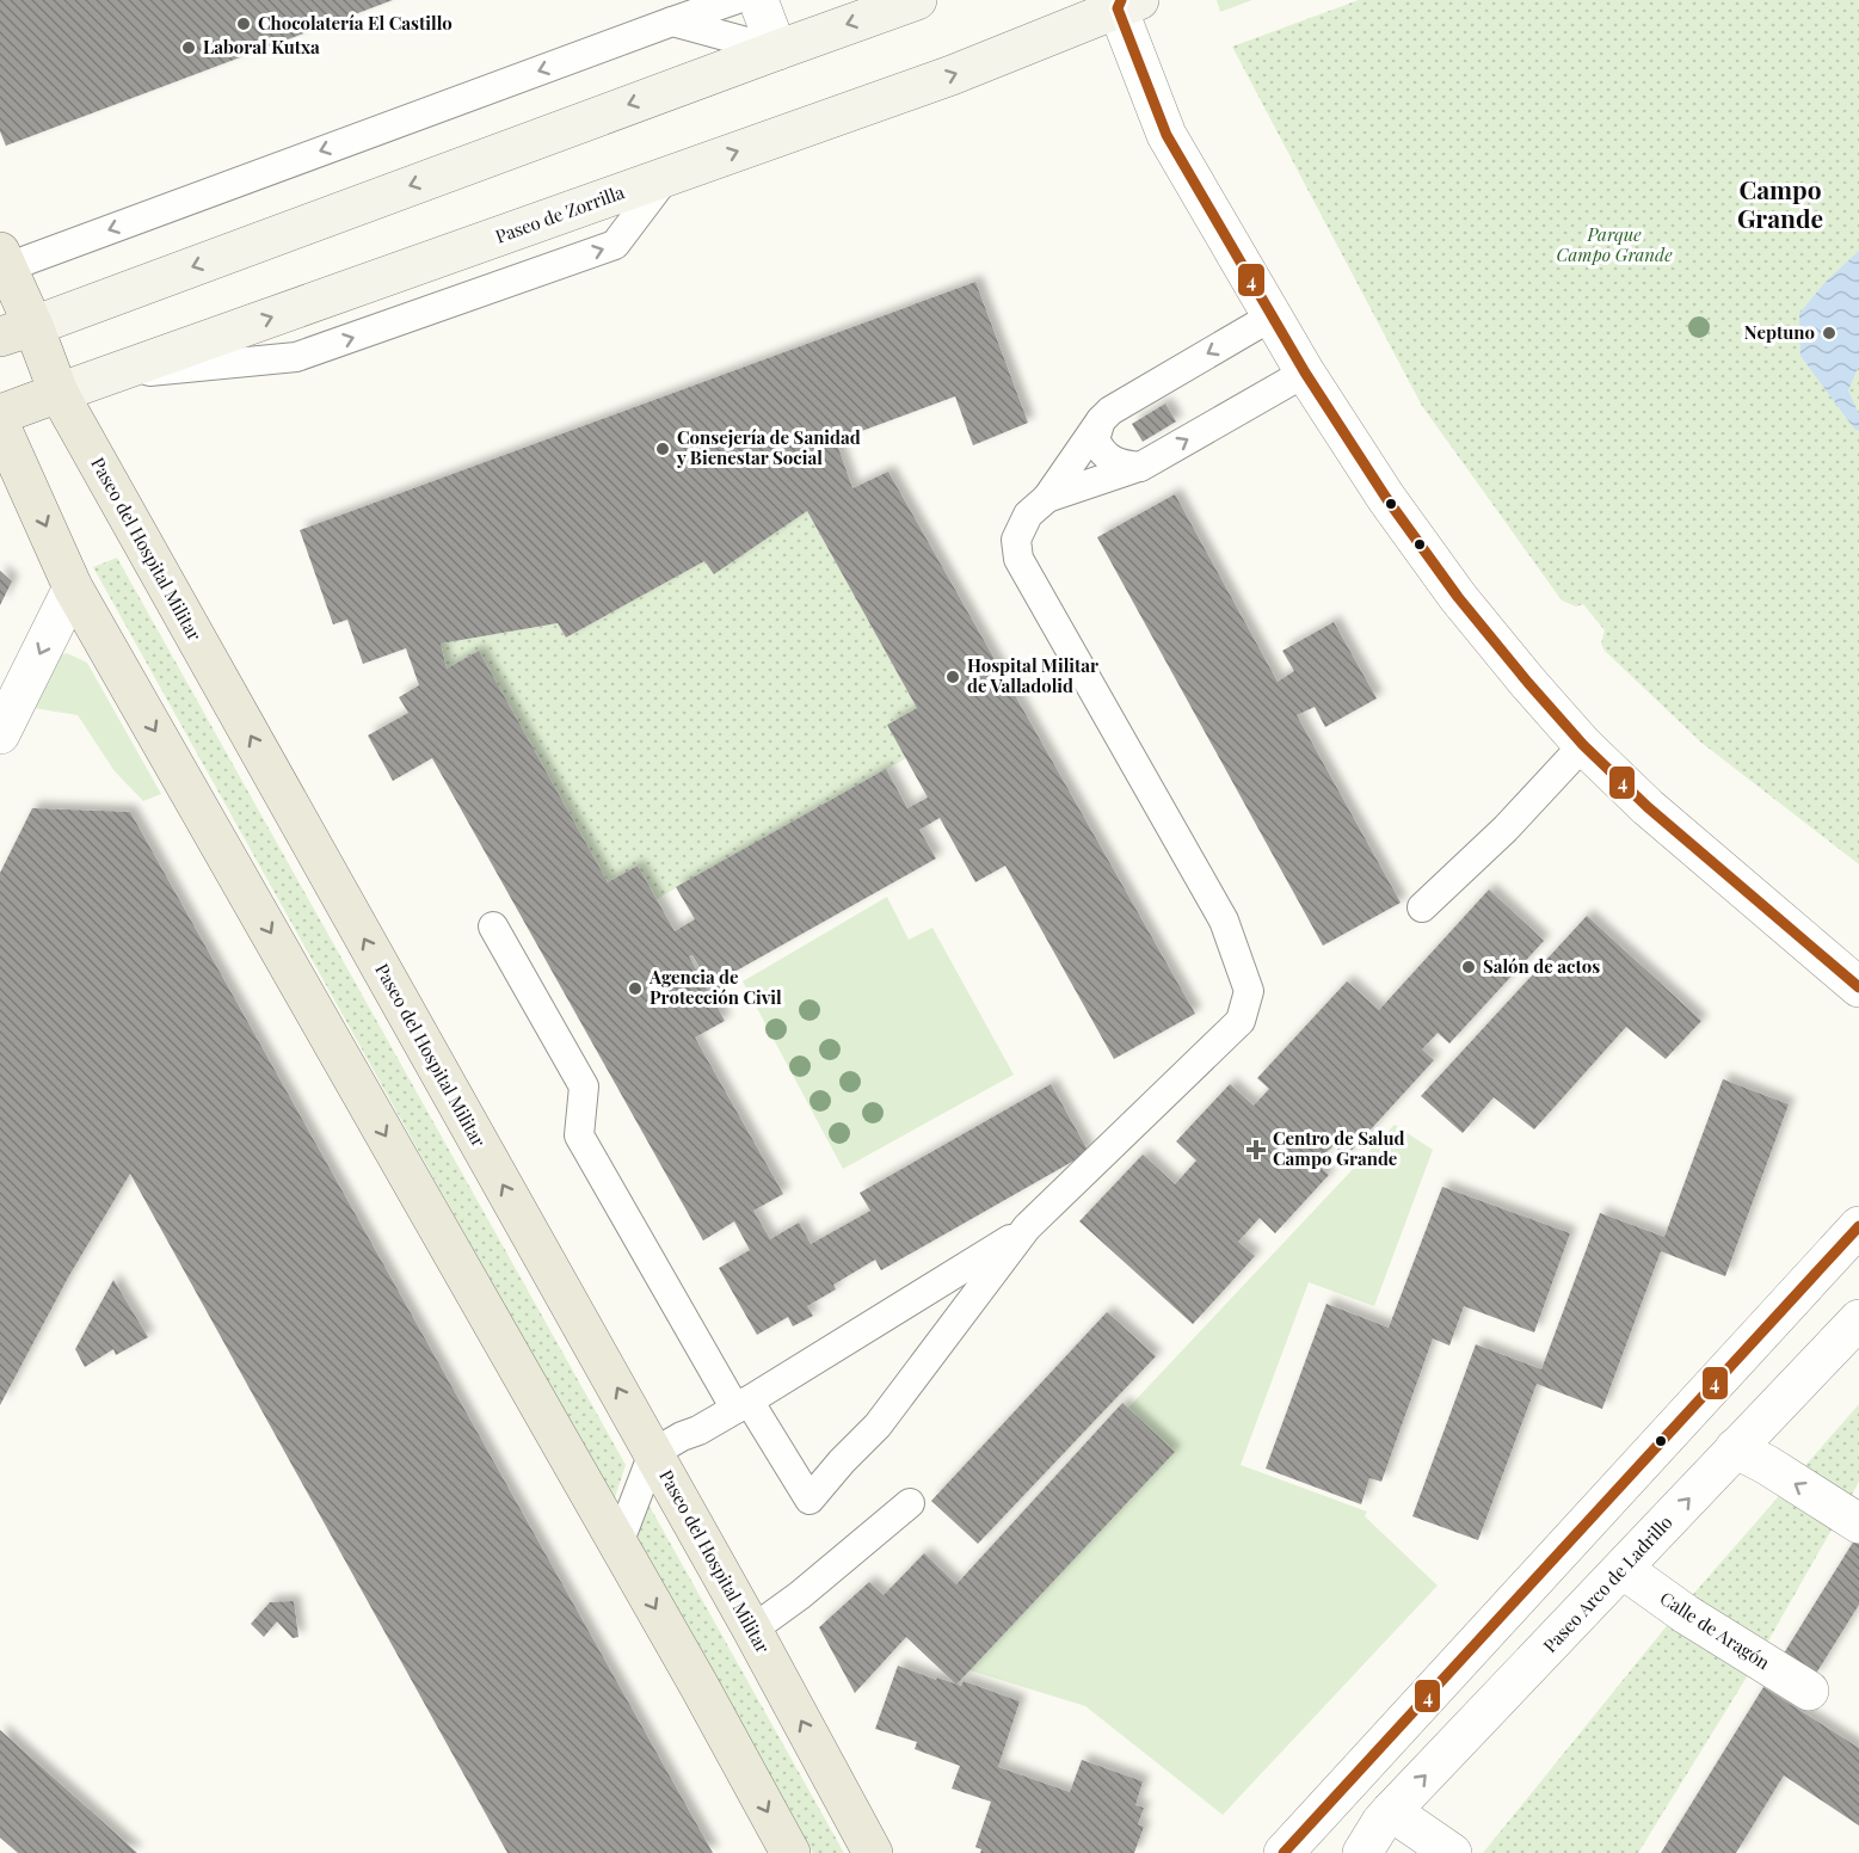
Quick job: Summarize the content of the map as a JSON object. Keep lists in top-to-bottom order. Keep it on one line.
{"streets":{"main road":["Paseo de Zorrilla","Paseo del Hospital Militar"],"street":["Paseo Arco de Ladrillo","Calle de Aragón"]},"crossings":[["Paseo de Zorrilla","Paseo del Hospital Militar"],["Paseo Arco de Ladrillo","Calle de Aragón"]],"districts":["Campo Grande"],"parks":["Parque Campo Grande"],"places":{"other":["Chocolatería El Castillo","Laboral Kutxa","Neptuno","Consejería de Sanidad y Bienestar Social","Hospital Militar de Valladolid","Salón de actos","Agencia de Protección Civil"],"health":["Centro de Salud Campo Grande"]},"lines":["transit line 4"]}
